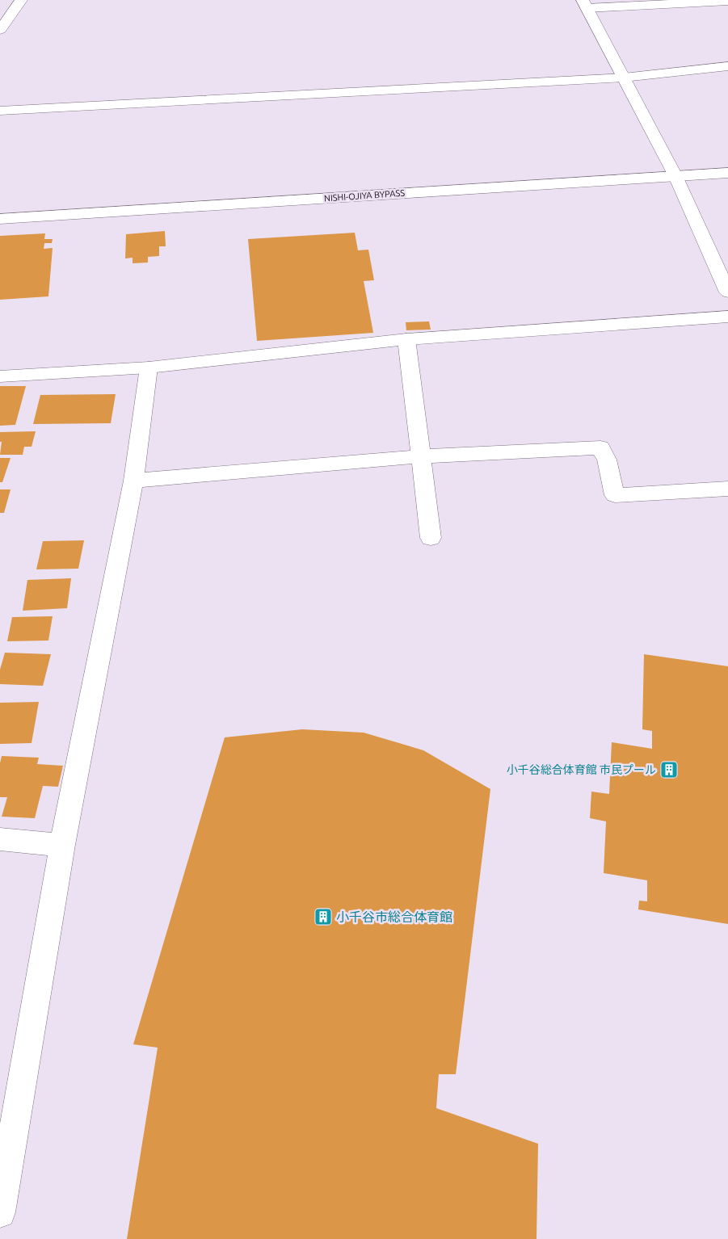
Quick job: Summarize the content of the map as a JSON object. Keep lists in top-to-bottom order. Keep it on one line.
{"streets":{"main road":["NISHI-OJIYA BYPASS"]},"places":{"building":["小千谷総合体育館 市民プール","小千谷市総合体育館"]}}
